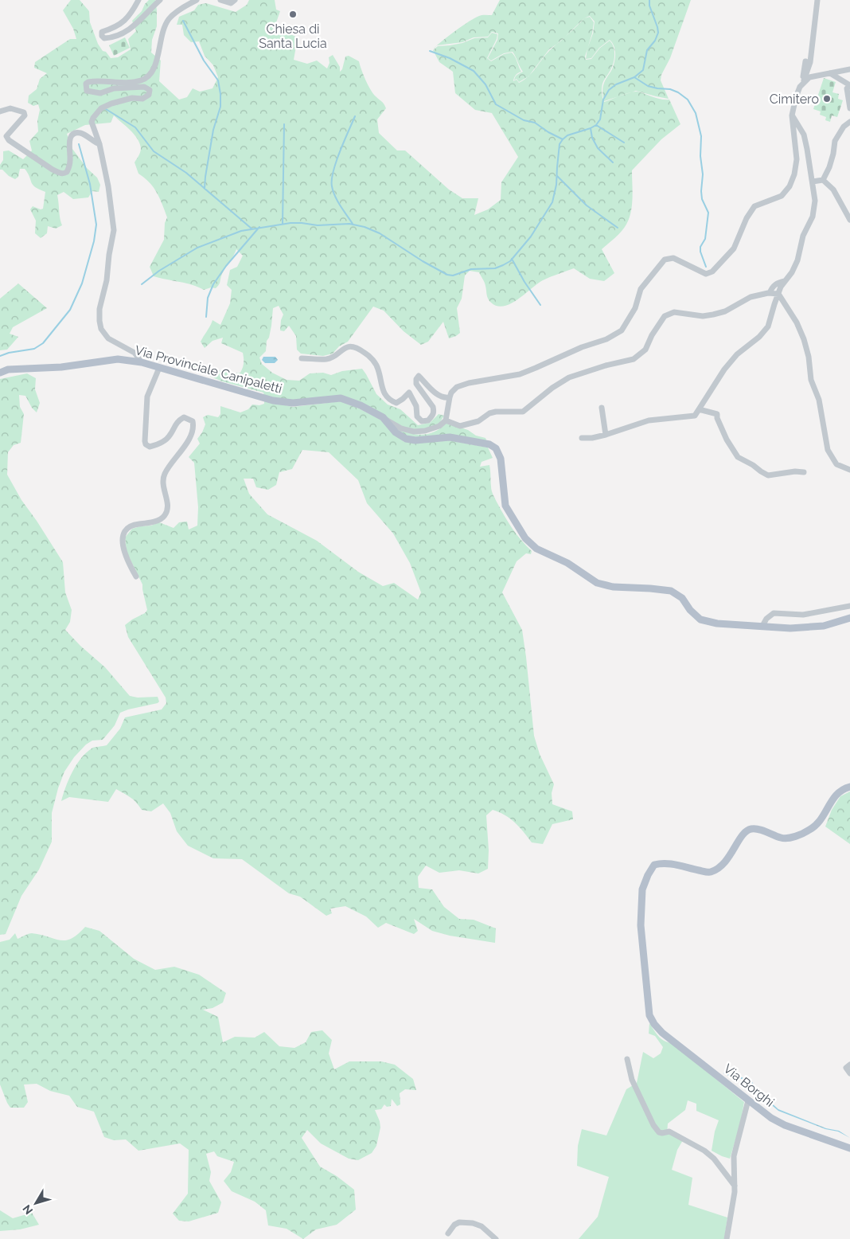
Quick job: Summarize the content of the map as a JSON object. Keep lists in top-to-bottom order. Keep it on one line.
{"streets":{"main road":["Via Provinciale Canipaletti","Via Borghi"]},"places":["Chiesa di Santa Lucia","Cimitero"],"north":"bottom left"}
